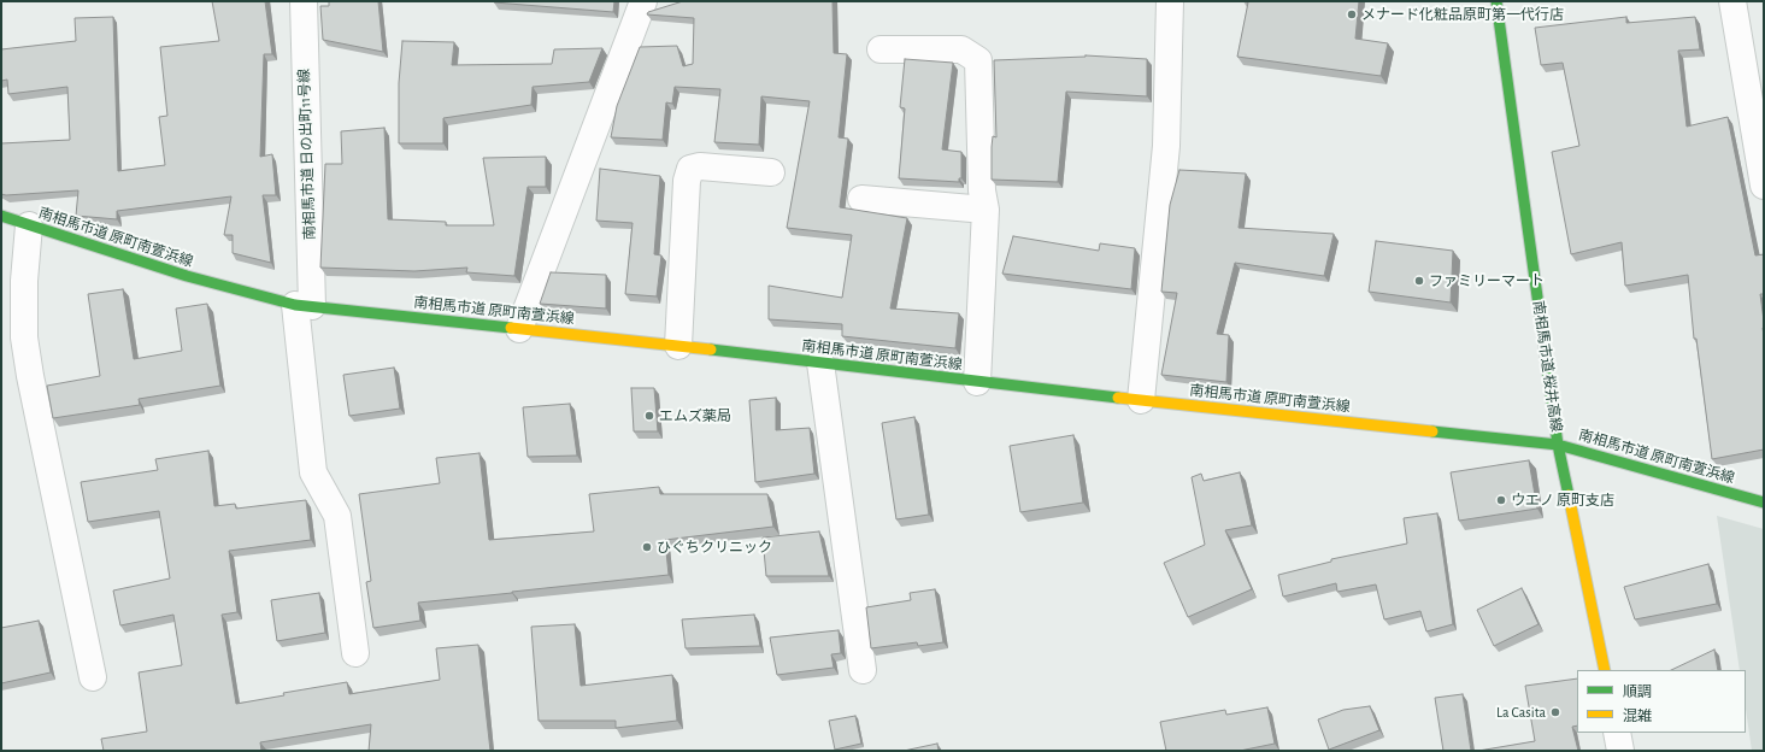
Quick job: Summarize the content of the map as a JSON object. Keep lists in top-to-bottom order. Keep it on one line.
{"streets":{"street":["南相馬市道 日の出町11号線","南相馬市道 原町南萱浜線","南相馬市道 桜井高線"]},"crossings":[["南相馬市道 日の出町11号線","南相馬市道 原町南萱浜線"],["南相馬市道 原町南萱浜線","南相馬市道 桜井高線"]],"places":["メナード化粧品原町第一代行店","ファミリーマート","エムズ薬局","ウエノ 原町支店","ひぐちクリニック","La Casita"],"legend":["順調","混雑"]}
